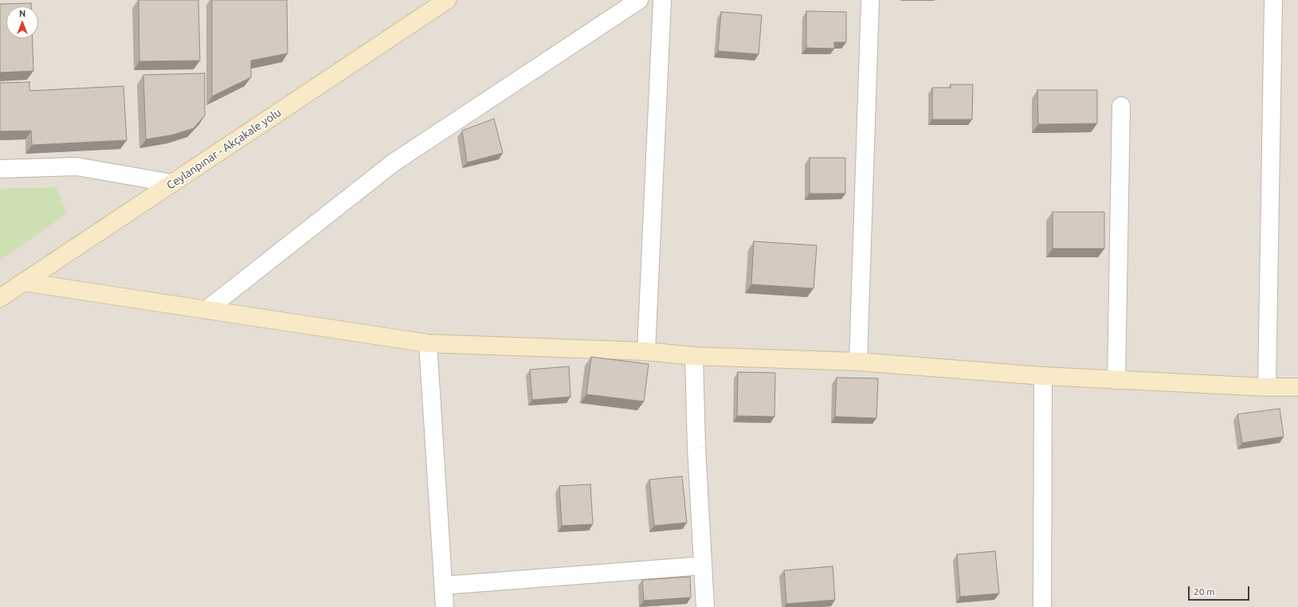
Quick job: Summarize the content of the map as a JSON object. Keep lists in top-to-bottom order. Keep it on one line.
{"streets":{"street":["Ceylanpınar - Akçakale yolu"]},"scale_bar":"20 m","north":"top"}
